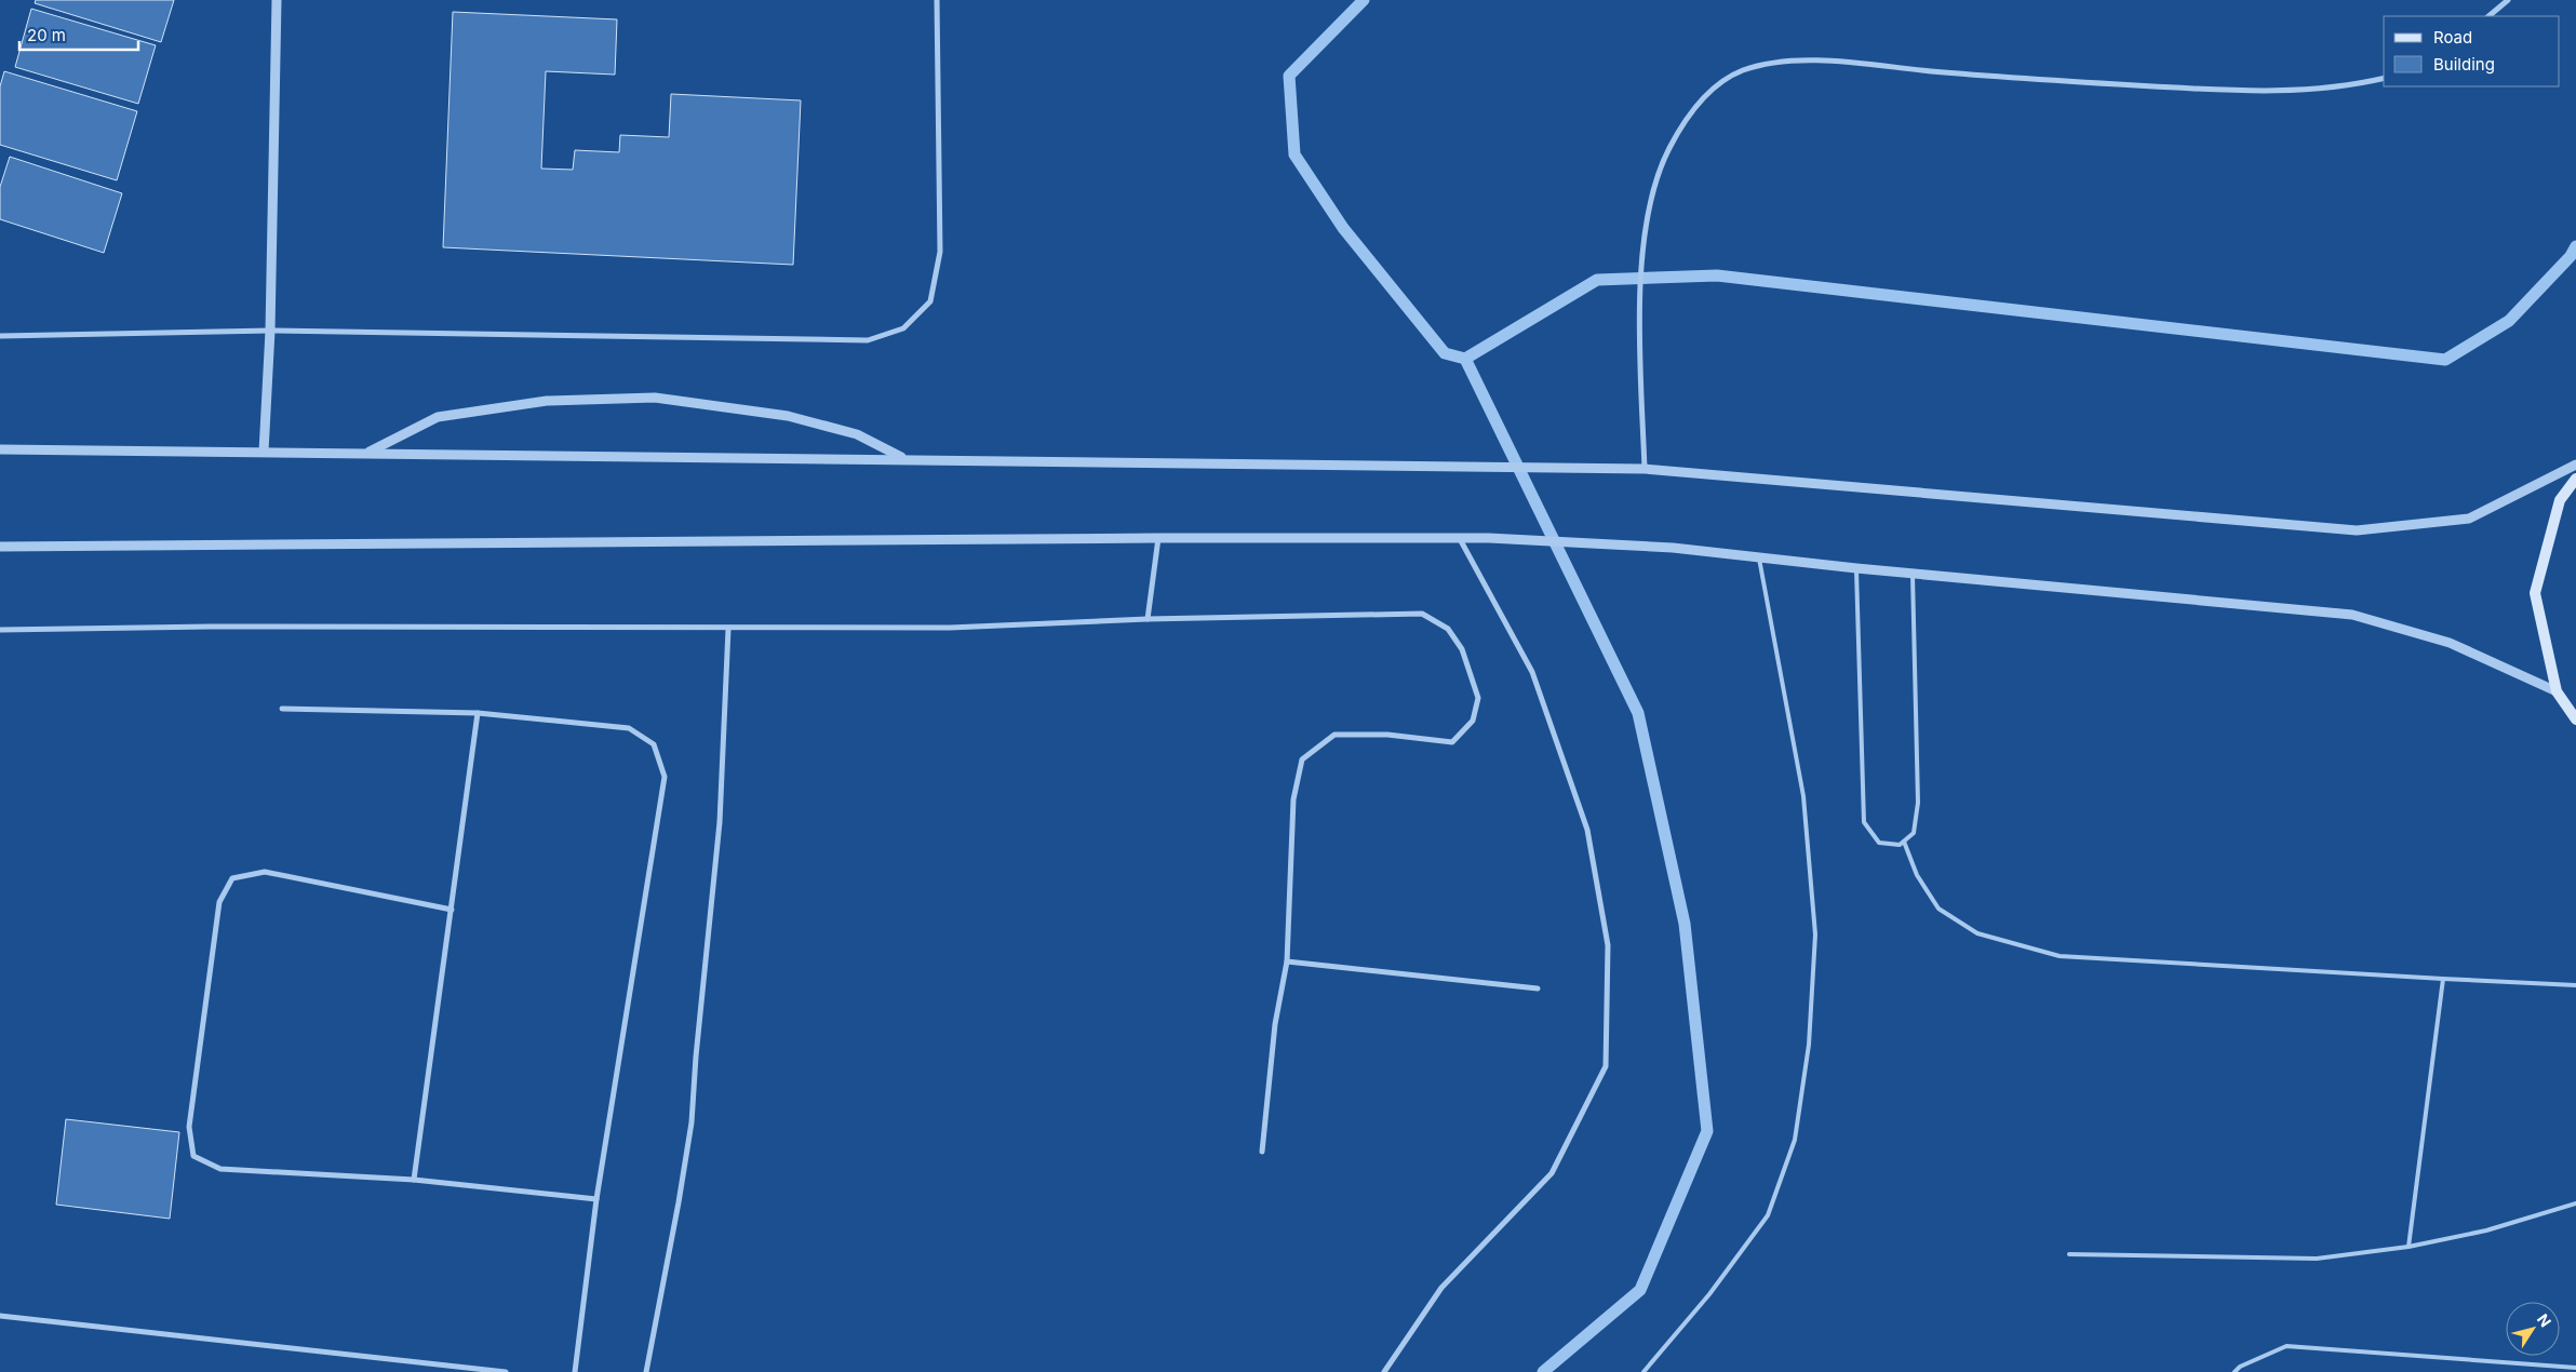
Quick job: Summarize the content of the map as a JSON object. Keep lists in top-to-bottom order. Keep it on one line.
{"legend":["Road","Building"],"scale_bar":"20 m","north":"top right"}
